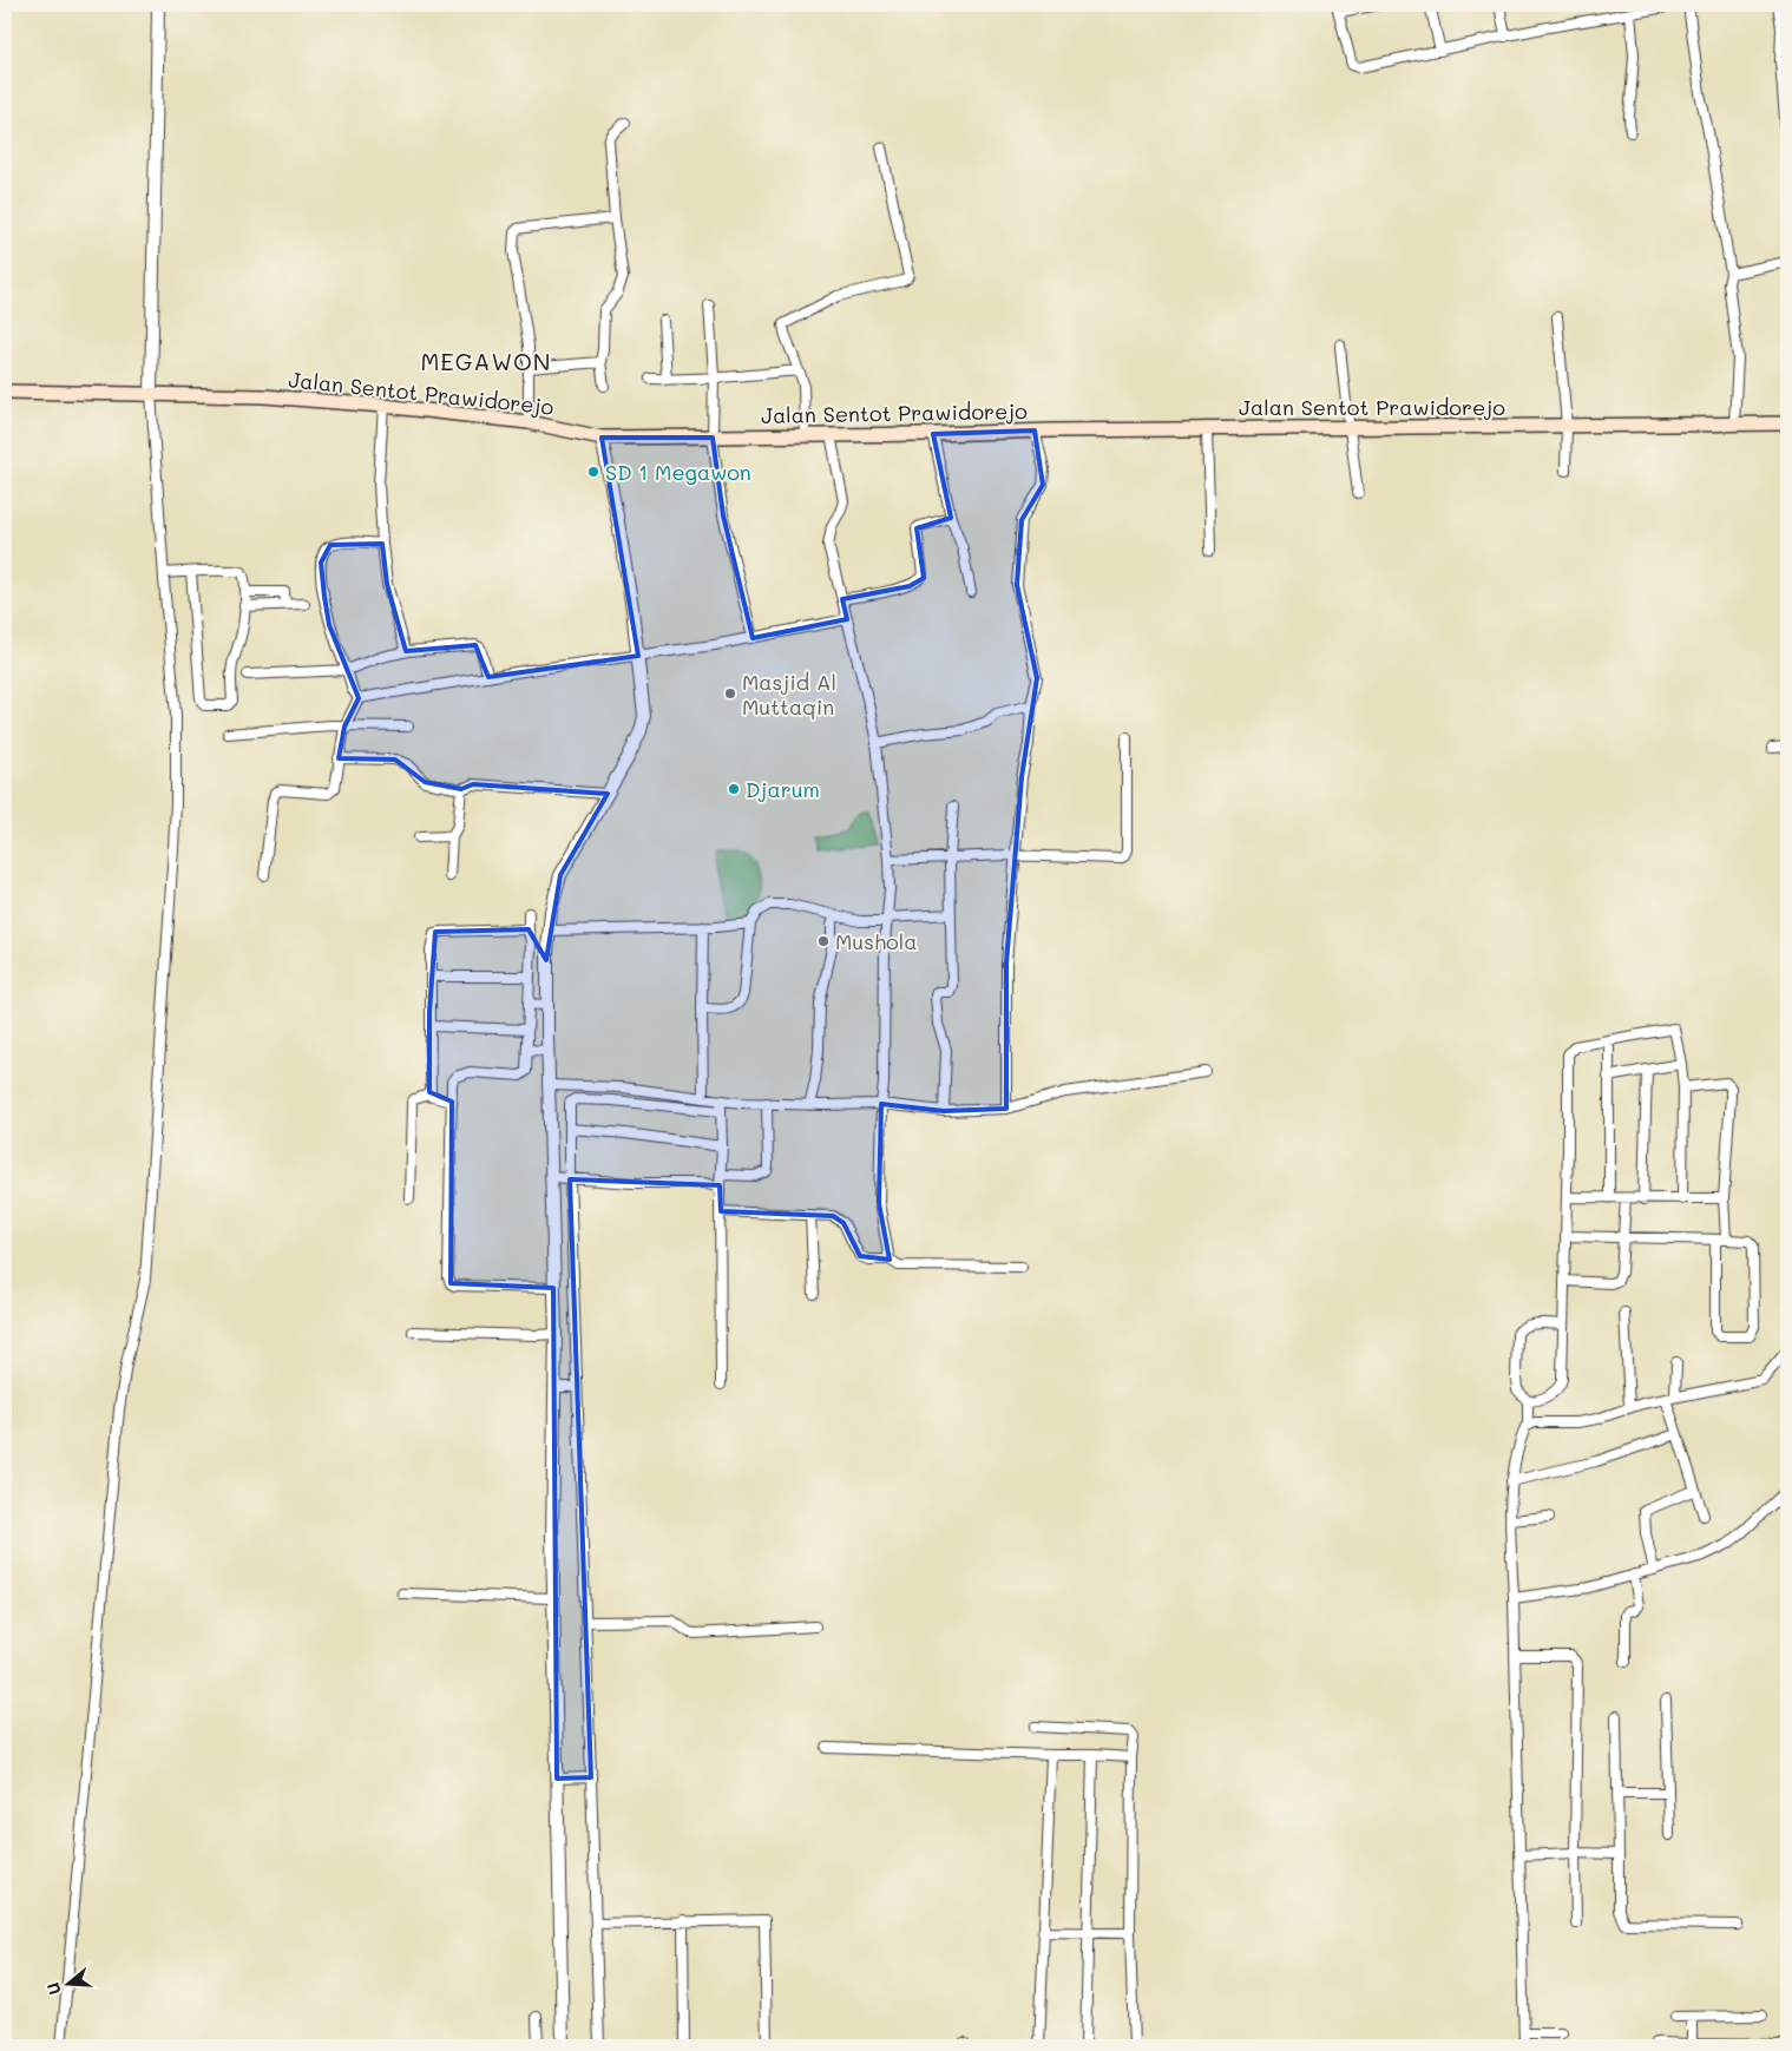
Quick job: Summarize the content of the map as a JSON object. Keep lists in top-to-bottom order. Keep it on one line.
{"streets":{"main road":["Jalan Sentot Prawidorejo"]},"districts":["MEGAWON"],"places":["SD 1 Megawon","Masjid Al Muttaqin","Djarum","Mushola"],"north":"left"}
